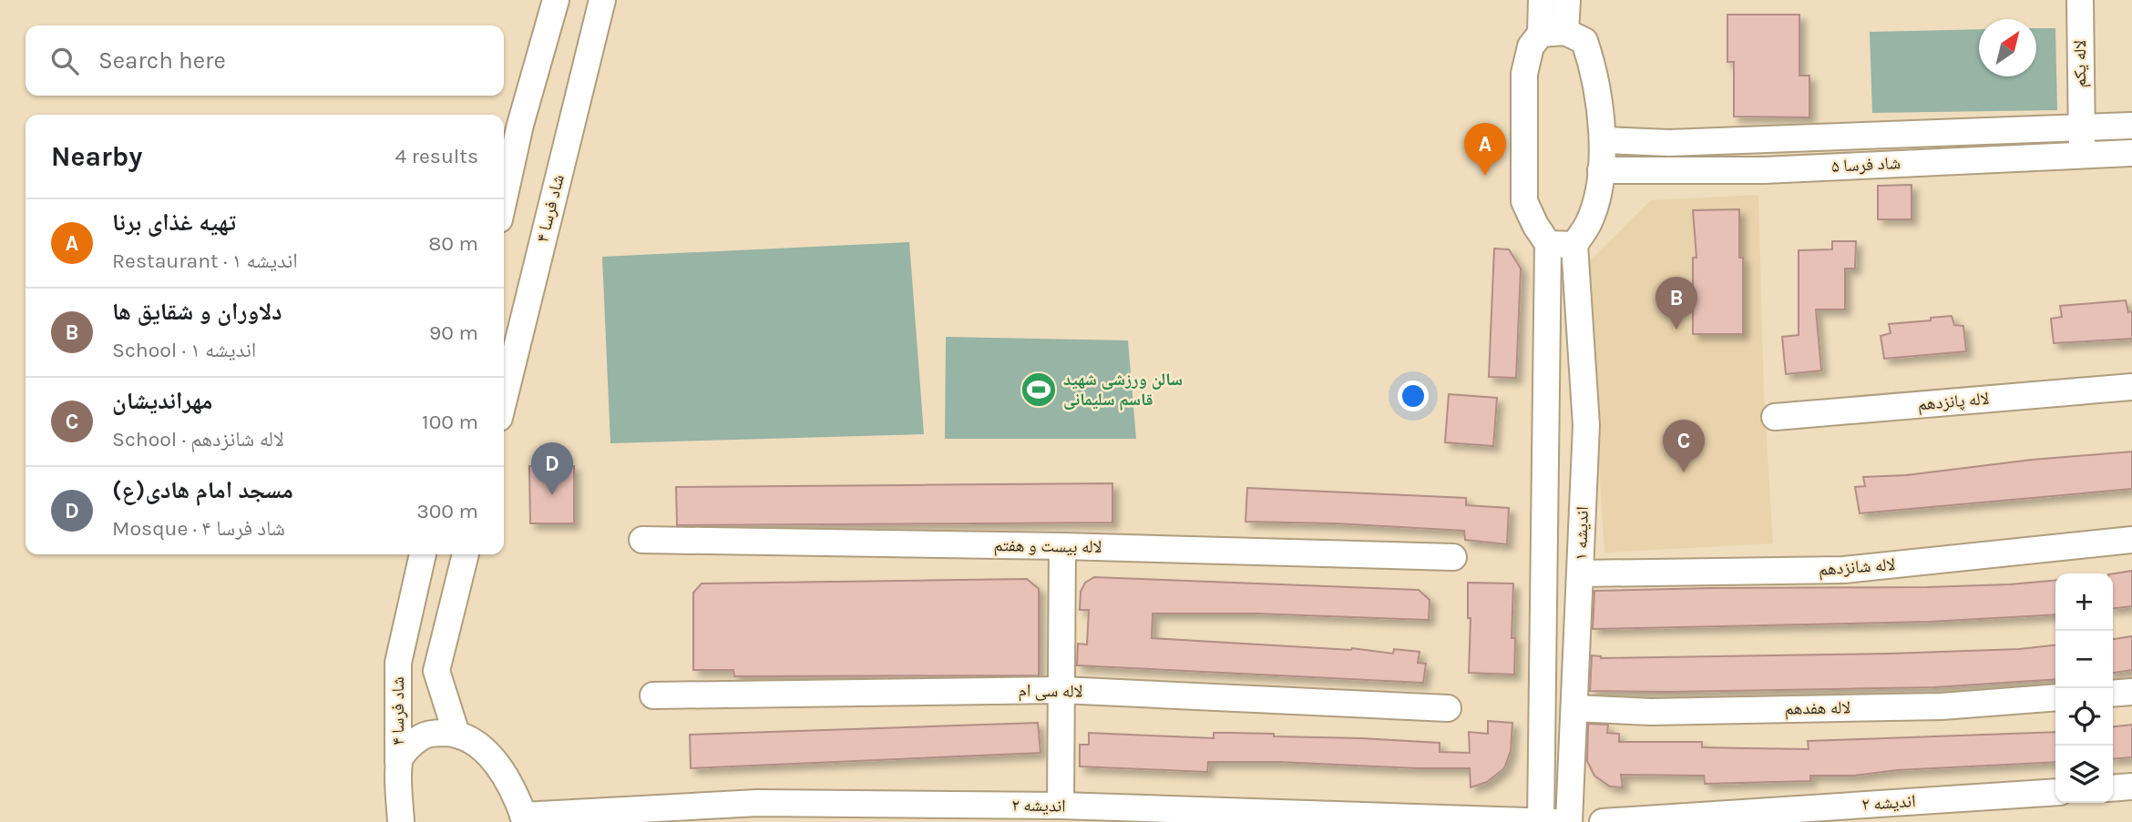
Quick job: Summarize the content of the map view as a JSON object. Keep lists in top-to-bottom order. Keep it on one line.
{"streets":{"street":["لاله یکم","شاد فرسا ۵","شاد فرسا ۴","لاله پانزدهم","اندیشه ۱","لاله بیست و هفتم","لاله شانزدهم","لاله سی ام","لاله هفدهم","اندیشه ۲"]},"crossings":[["لاله یکم","شاد فرسا ۵"],["اندیشه ۱","لاله شانزدهم"],["اندیشه ۱","لاله هفدهم"]],"places":{"sports":["سالن ورزشی شهید قاسم سلیمانی"]},"north":"top right","page":{"search":"Search here","heading":["Nearby","4 results"],"pins":["A","B","C","D"],"list":[{"mark":"A","name":"تهیه غذای برنا","note":"Restaurant · اندیشه ۱","value":"80 m"},{"mark":"B","name":"دلاوران و شقایق ها","note":"School · اندیشه ۱","value":"90 m"},{"mark":"C","name":"مهراندیشان","note":"School · لاله شانزدهم","value":"100 m"},{"mark":"D","name":"مسجد امام هادی(ع)","note":"Mosque · شاد فرسا ۴","value":"300 m"}],"map_buttons":["+","−"]}}
